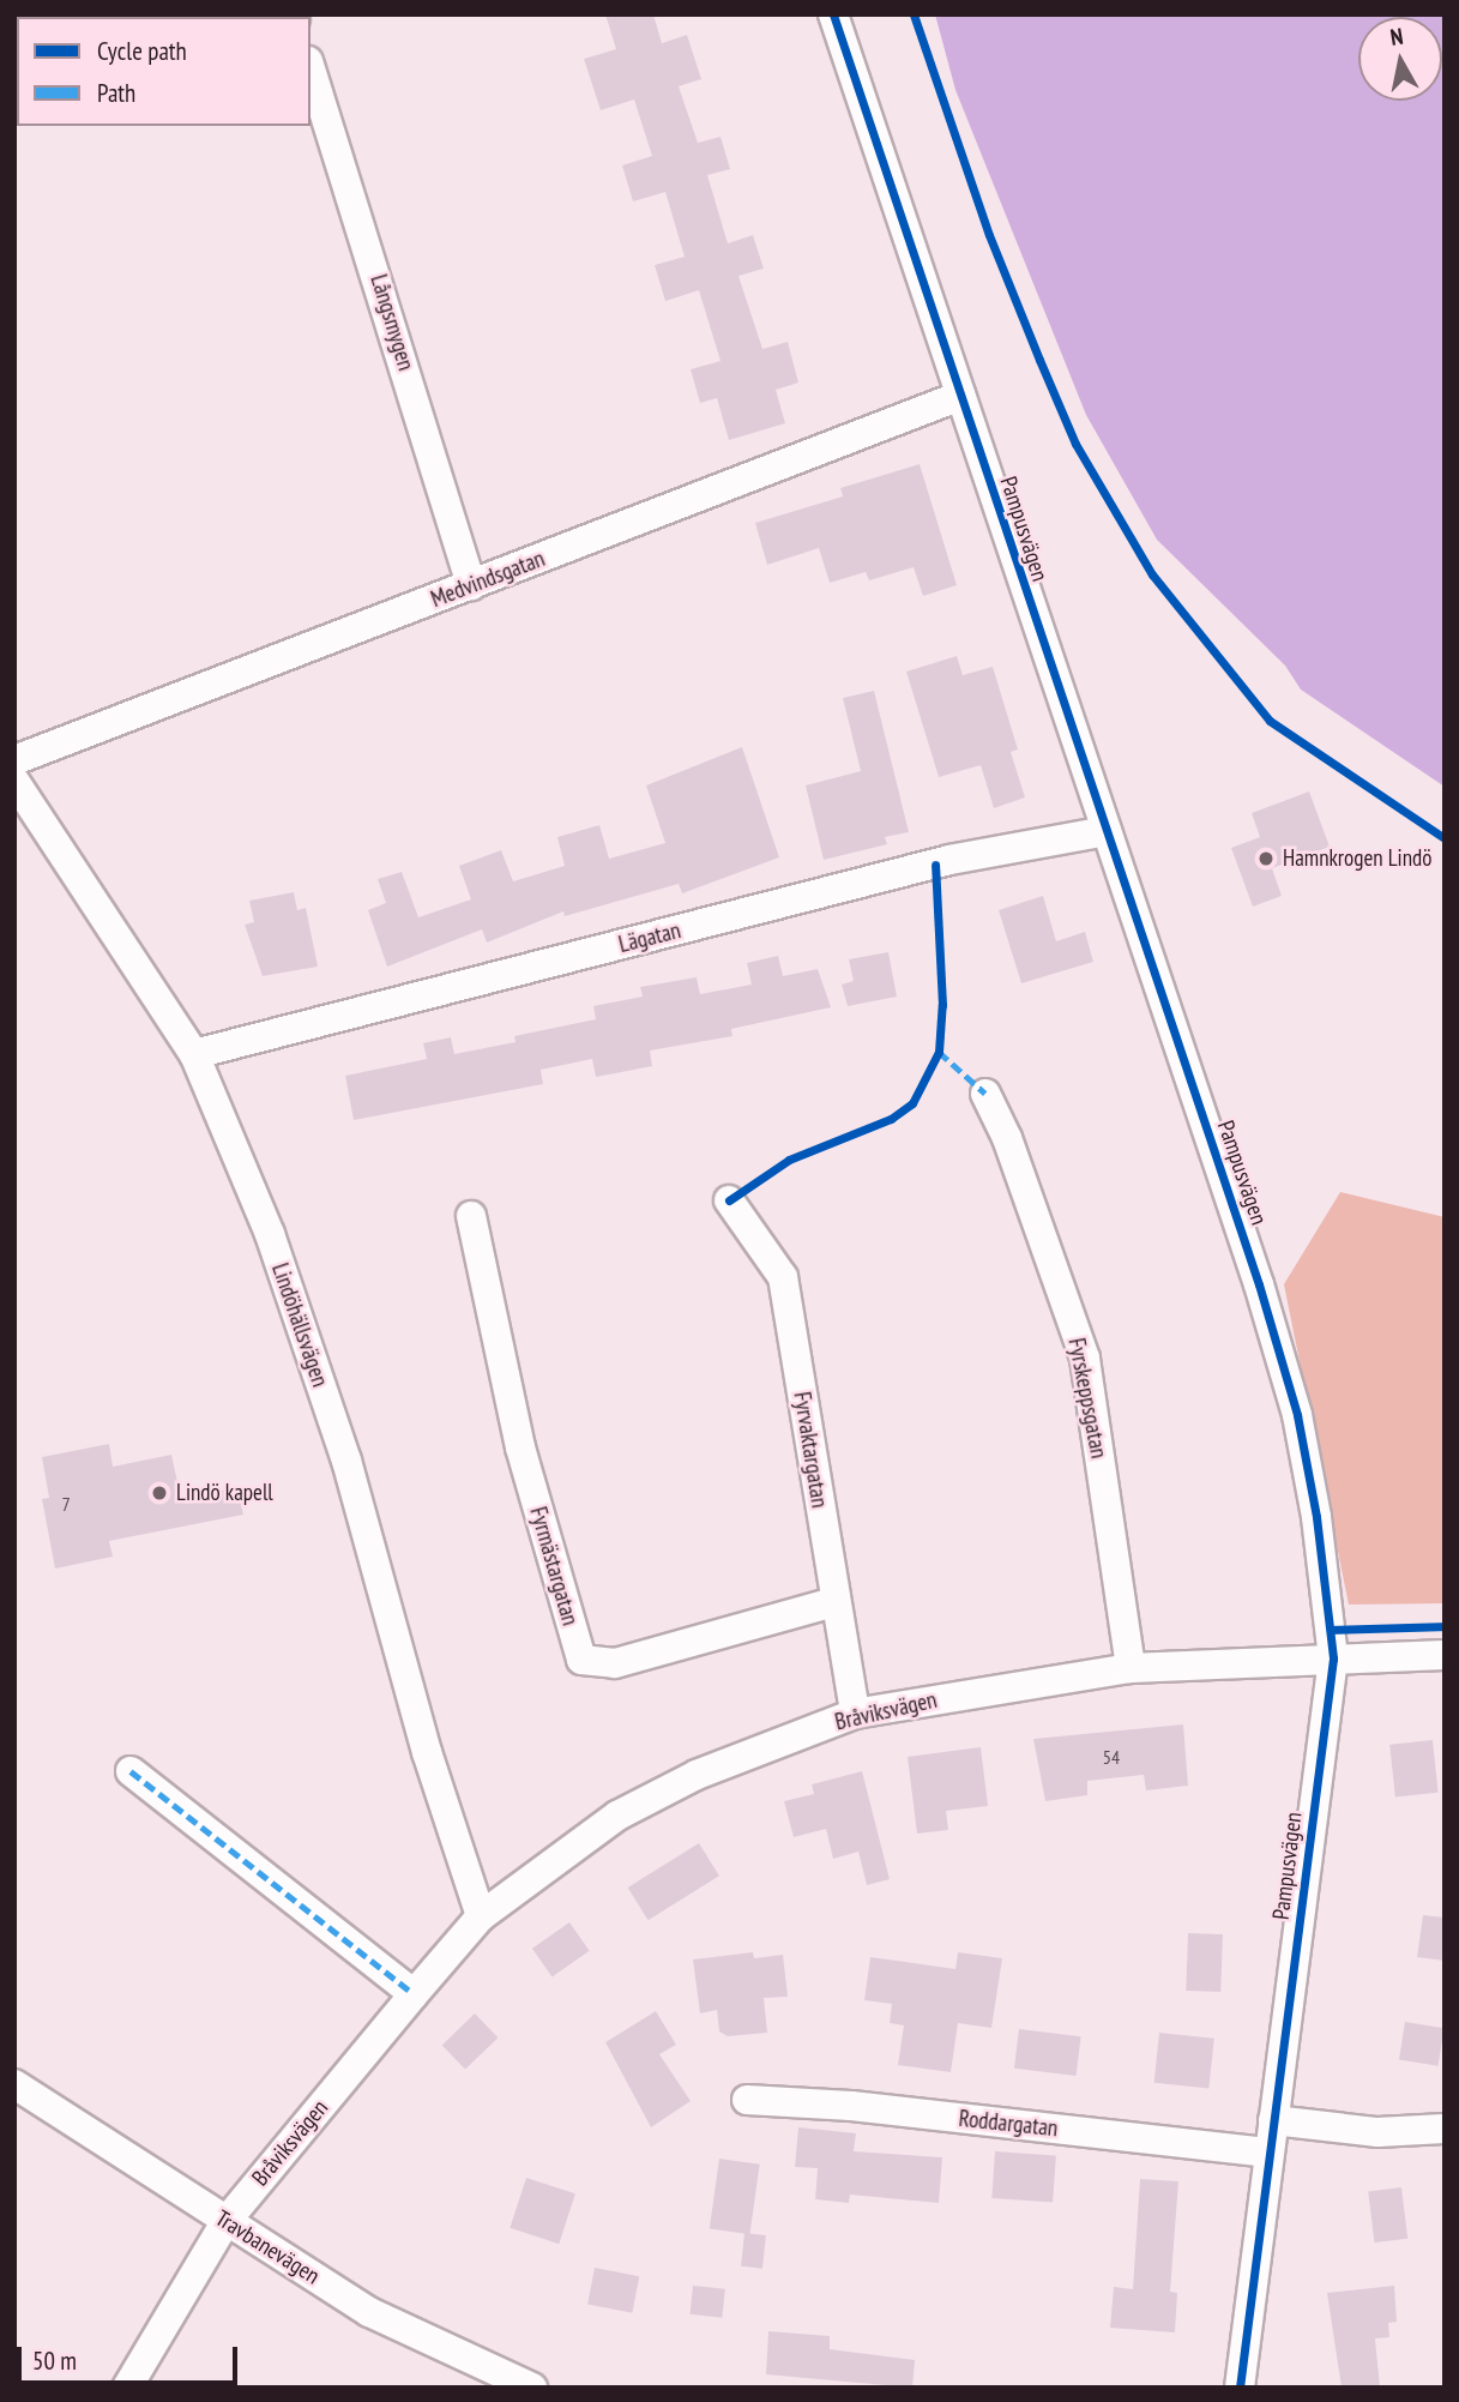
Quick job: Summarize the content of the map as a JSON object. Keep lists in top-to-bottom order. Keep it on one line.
{"streets":{"street":["Långsmygen","Pampusvägen","Medvindsgatan","Lägatan","Lindöhällsvägen","Fyrskeppsgatan","Fyrvaktargatan","Fyrmästargatan","Bråviksvägen","Roddargatan","Travbanevägen"]},"crossings":[["Långsmygen","Medvindsgatan"],["Pampusvägen","Medvindsgatan"],["Pampusvägen","Lägatan"],["Pampusvägen","Bråviksvägen"],["Pampusvägen","Roddargatan"],["Lägatan","Lindöhällsvägen"],["Lindöhällsvägen","Bråviksvägen"],["Fyrskeppsgatan","Bråviksvägen"],["Fyrvaktargatan","Fyrmästargatan"],["Fyrvaktargatan","Bråviksvägen"],["Bråviksvägen","Travbanevägen"]],"places":["Hamnkrogen Lindö","Lindö kapell"],"house_numbers":["7","54"],"legend":["Cycle path","Path"],"scale_bar":"50 m","north":"top"}
